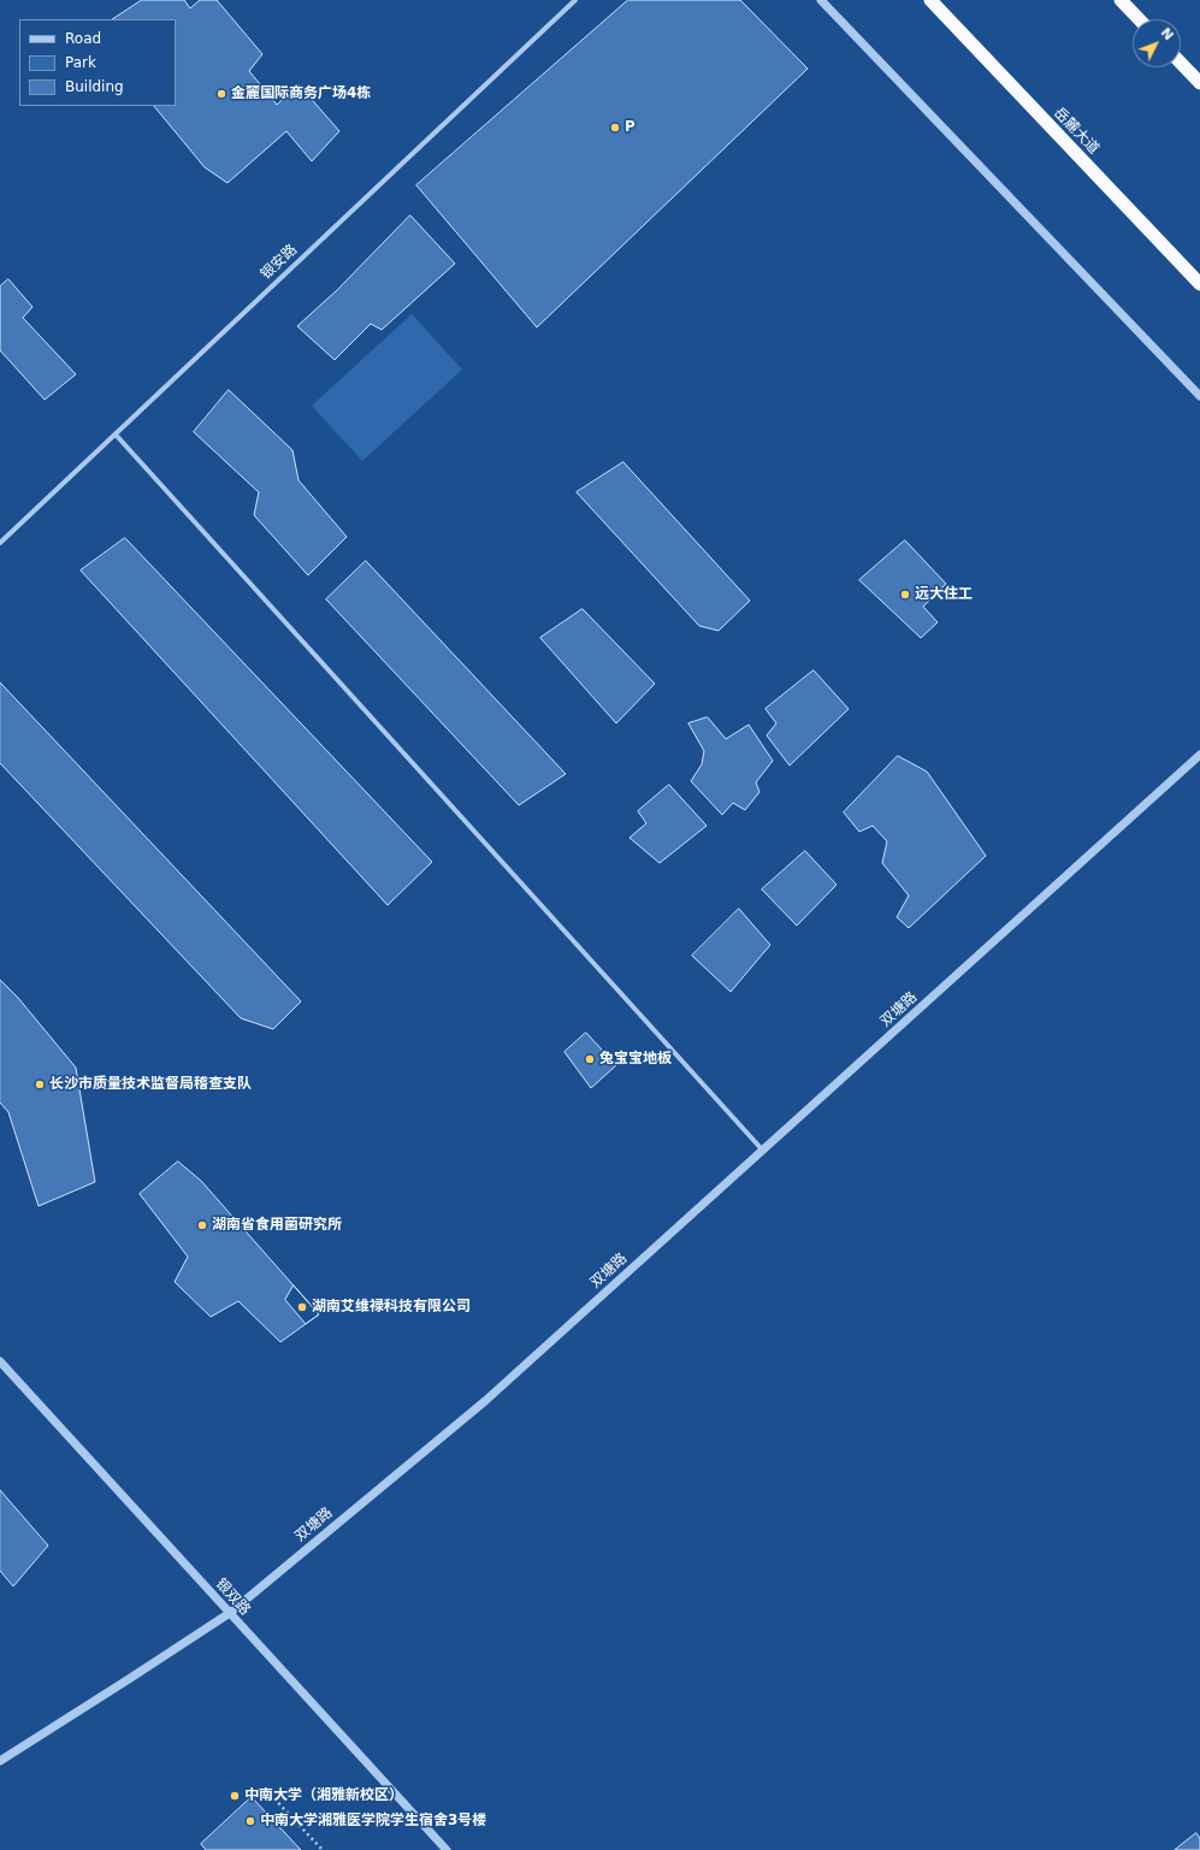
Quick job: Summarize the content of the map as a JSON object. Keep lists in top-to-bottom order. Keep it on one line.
{"streets":{"highway":["岳麓大道"],"street":["银安路","双塘路","银双路"]},"crossings":[["双塘路","银双路"]],"places":["金麓国际商务广场4栋","P","远大住工","兔宝宝地板","长沙市质量技术监督局稽查支队","湖南省食用菌研究所","湖南艾维禄科技有限公司","中南大学（湘雅新校区）","中南大学湘雅医学院学生宿舍3号楼"],"legend":["Road","Park","Building"],"north":"top right"}
